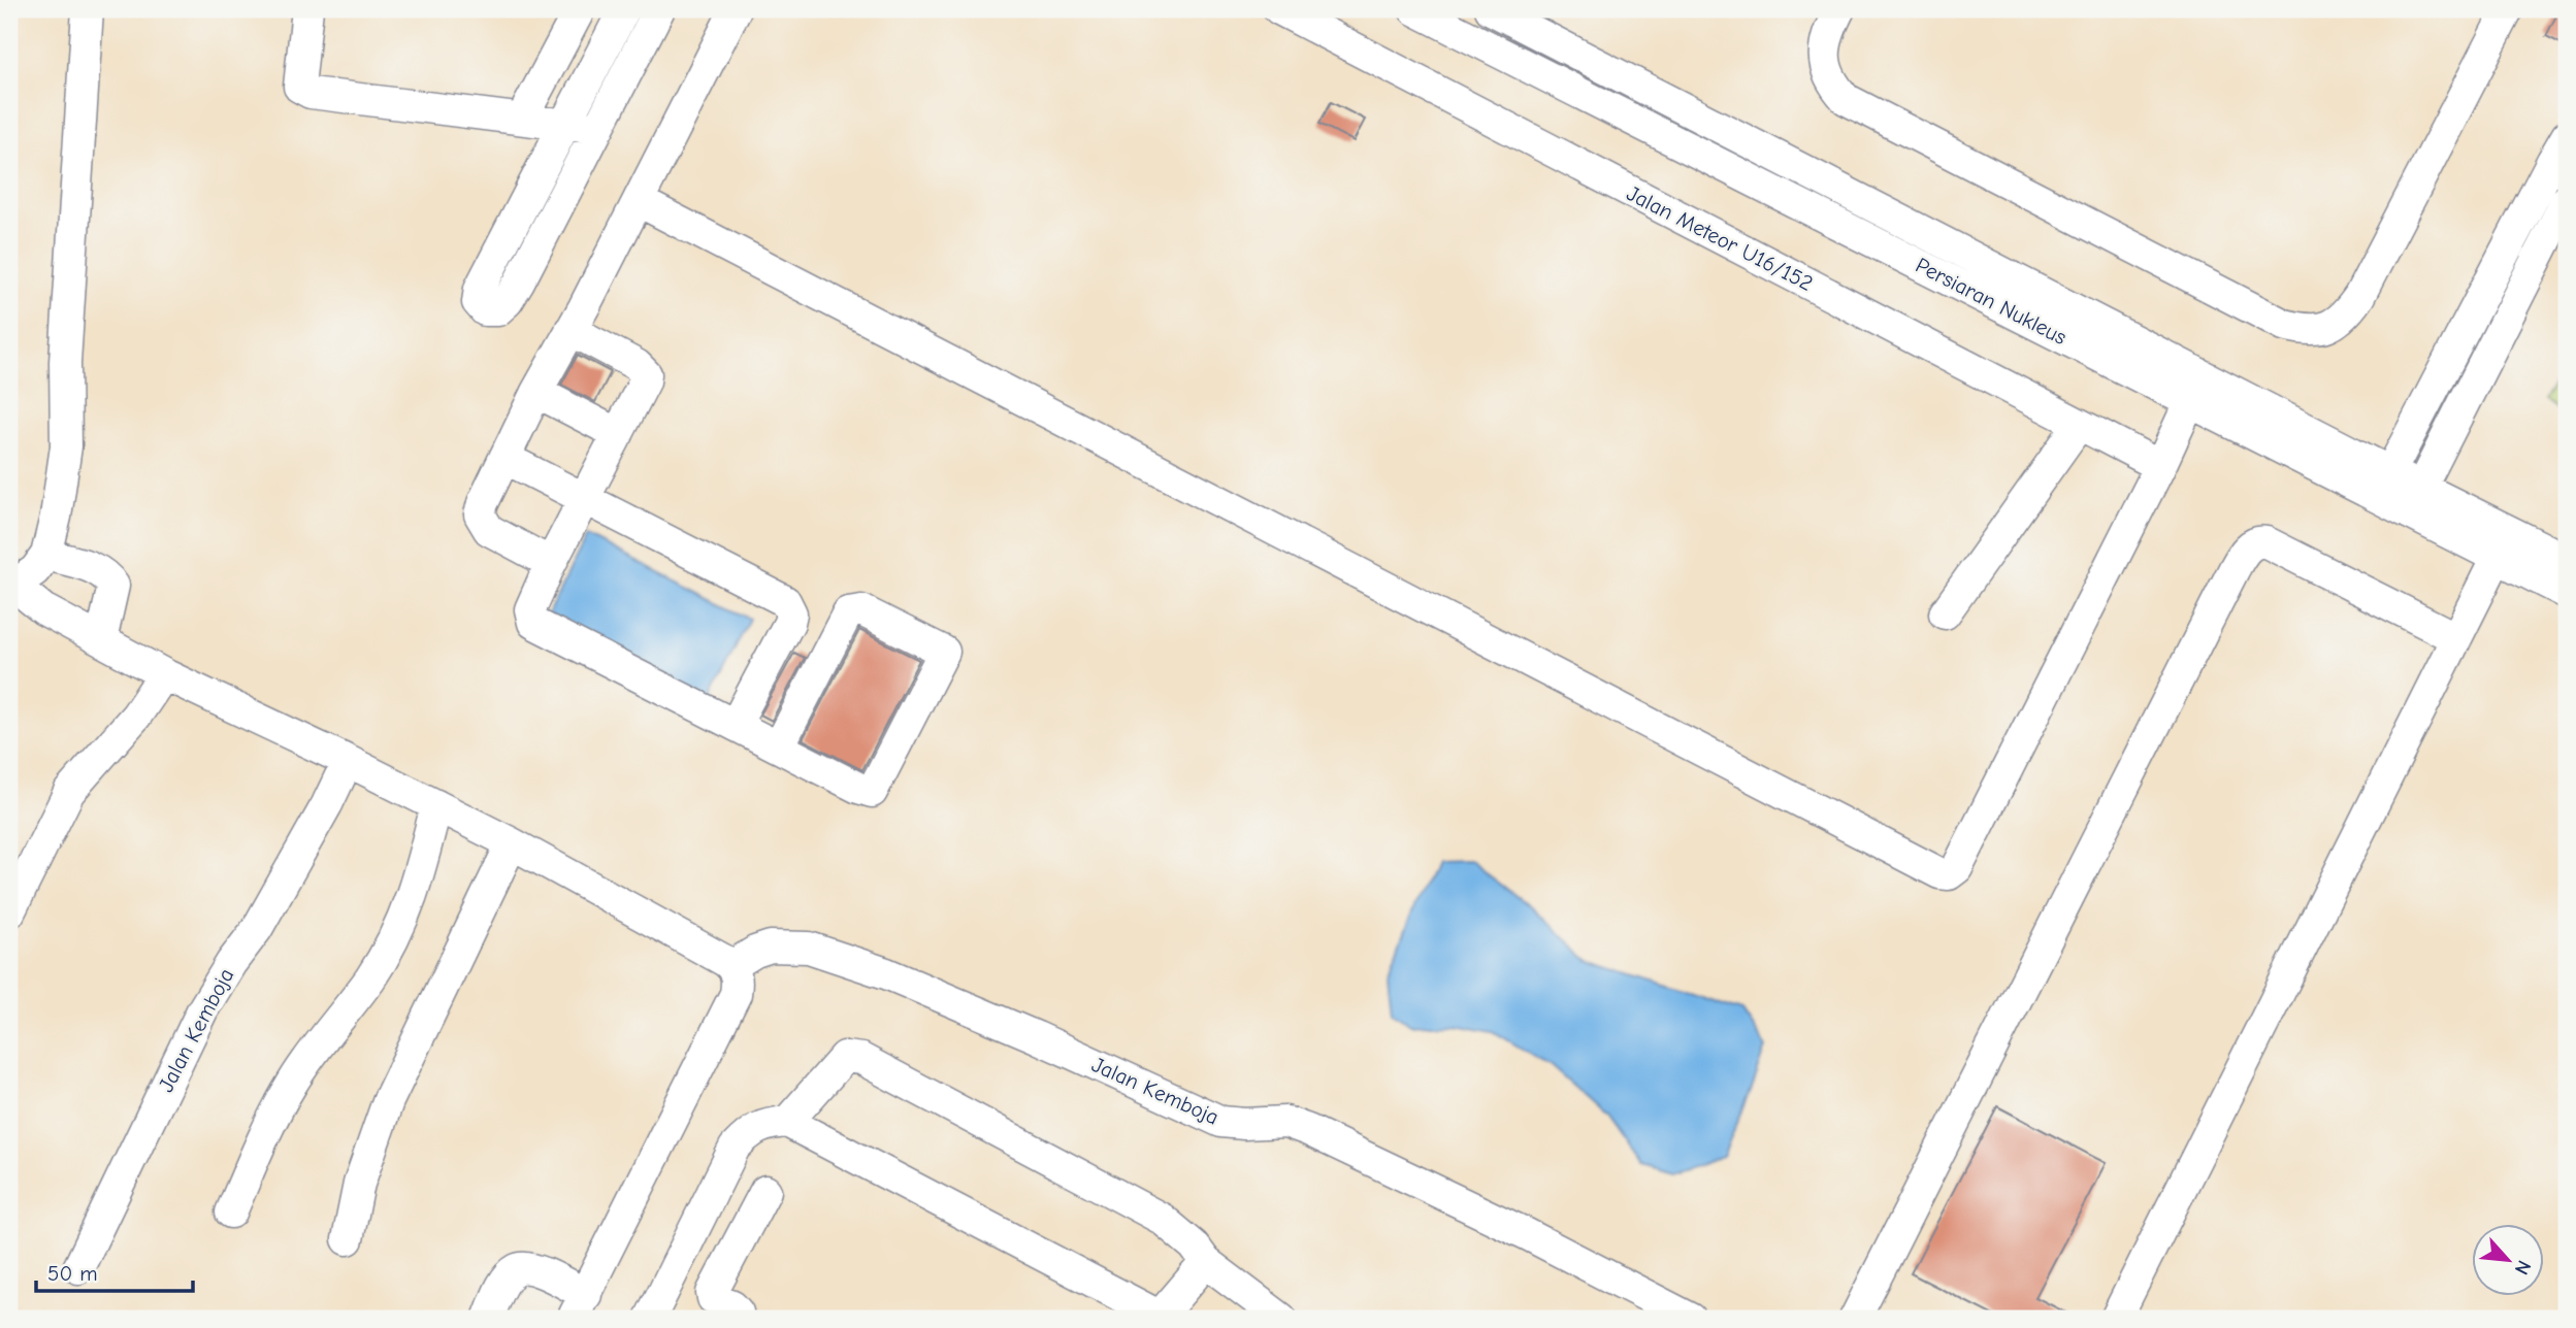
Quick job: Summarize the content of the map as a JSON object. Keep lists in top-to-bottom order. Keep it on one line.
{"streets":{"street":["Jalan Meteor U16/152","Persiaran Nukleus","Jalan Kemboja"]},"scale_bar":"50 m","north":"bottom right"}
